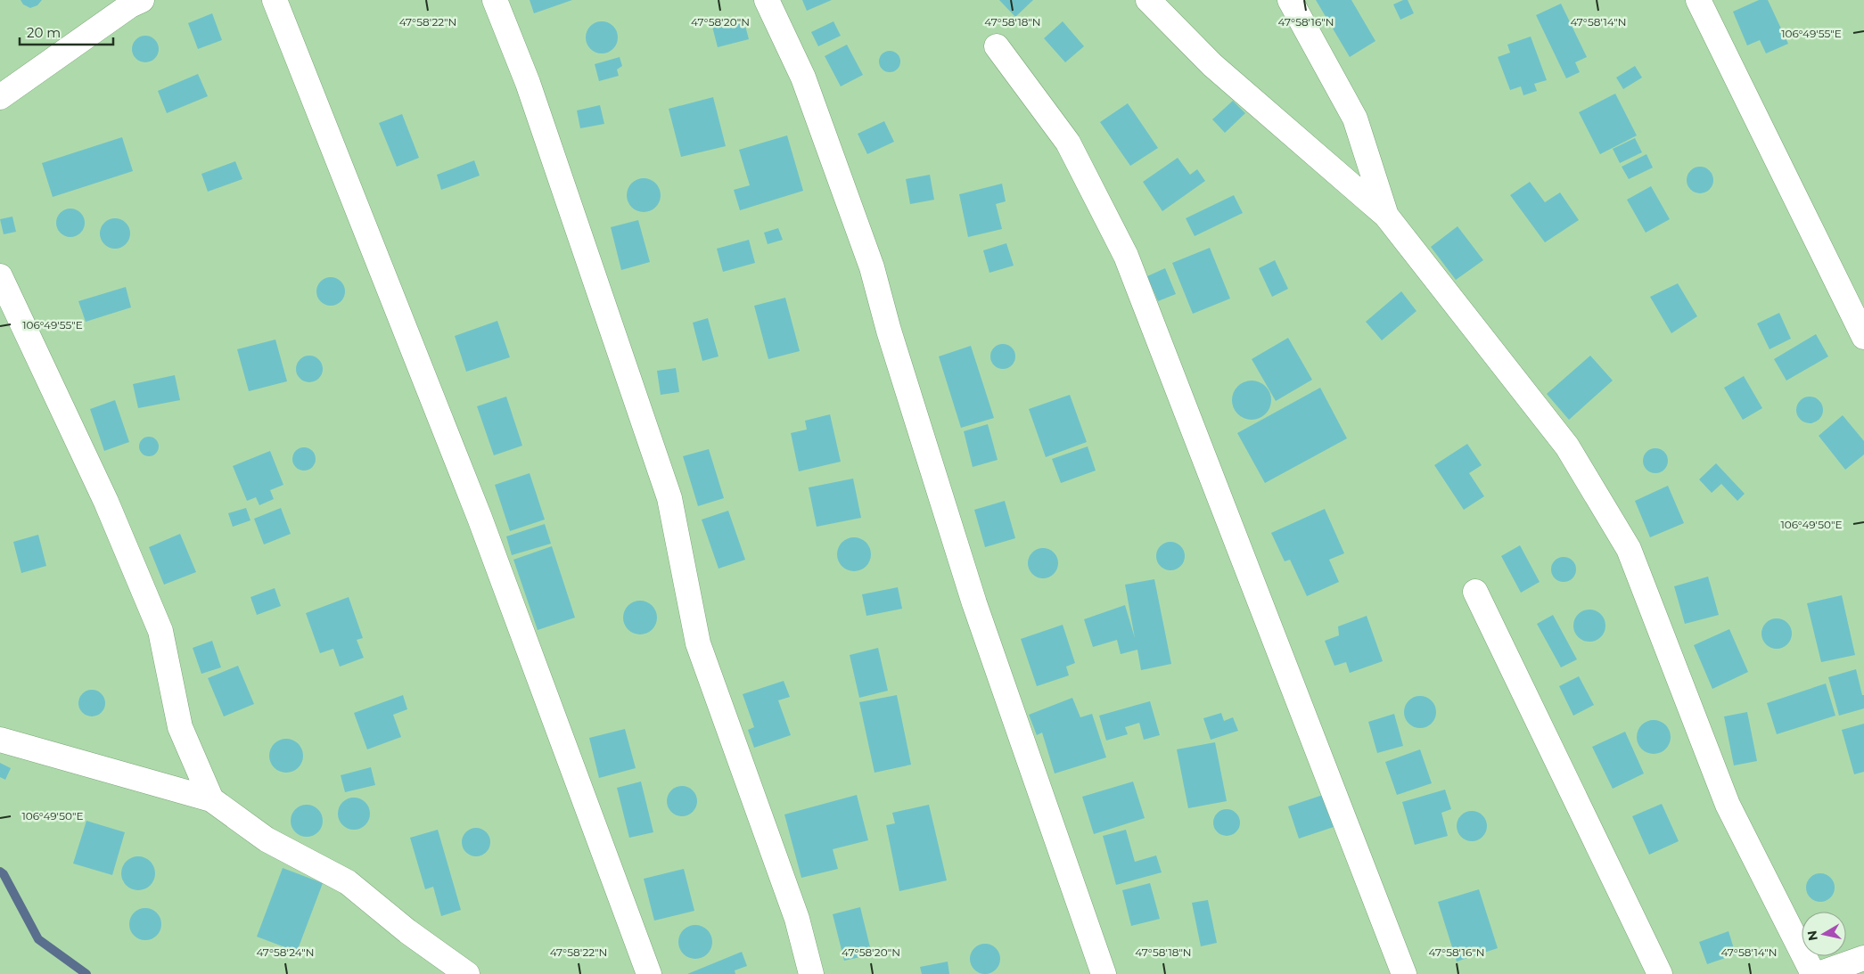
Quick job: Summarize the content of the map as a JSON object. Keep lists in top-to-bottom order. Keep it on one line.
{"scale_bar":"20 m","north":"left","coordinates":["47°58'22\"N","47°58'20\"N","47°58'14\"N","47°58'18\"N","47°58'16\"N","106°49'55\"E","106°49'50\"E","47°58'24\"N"]}
